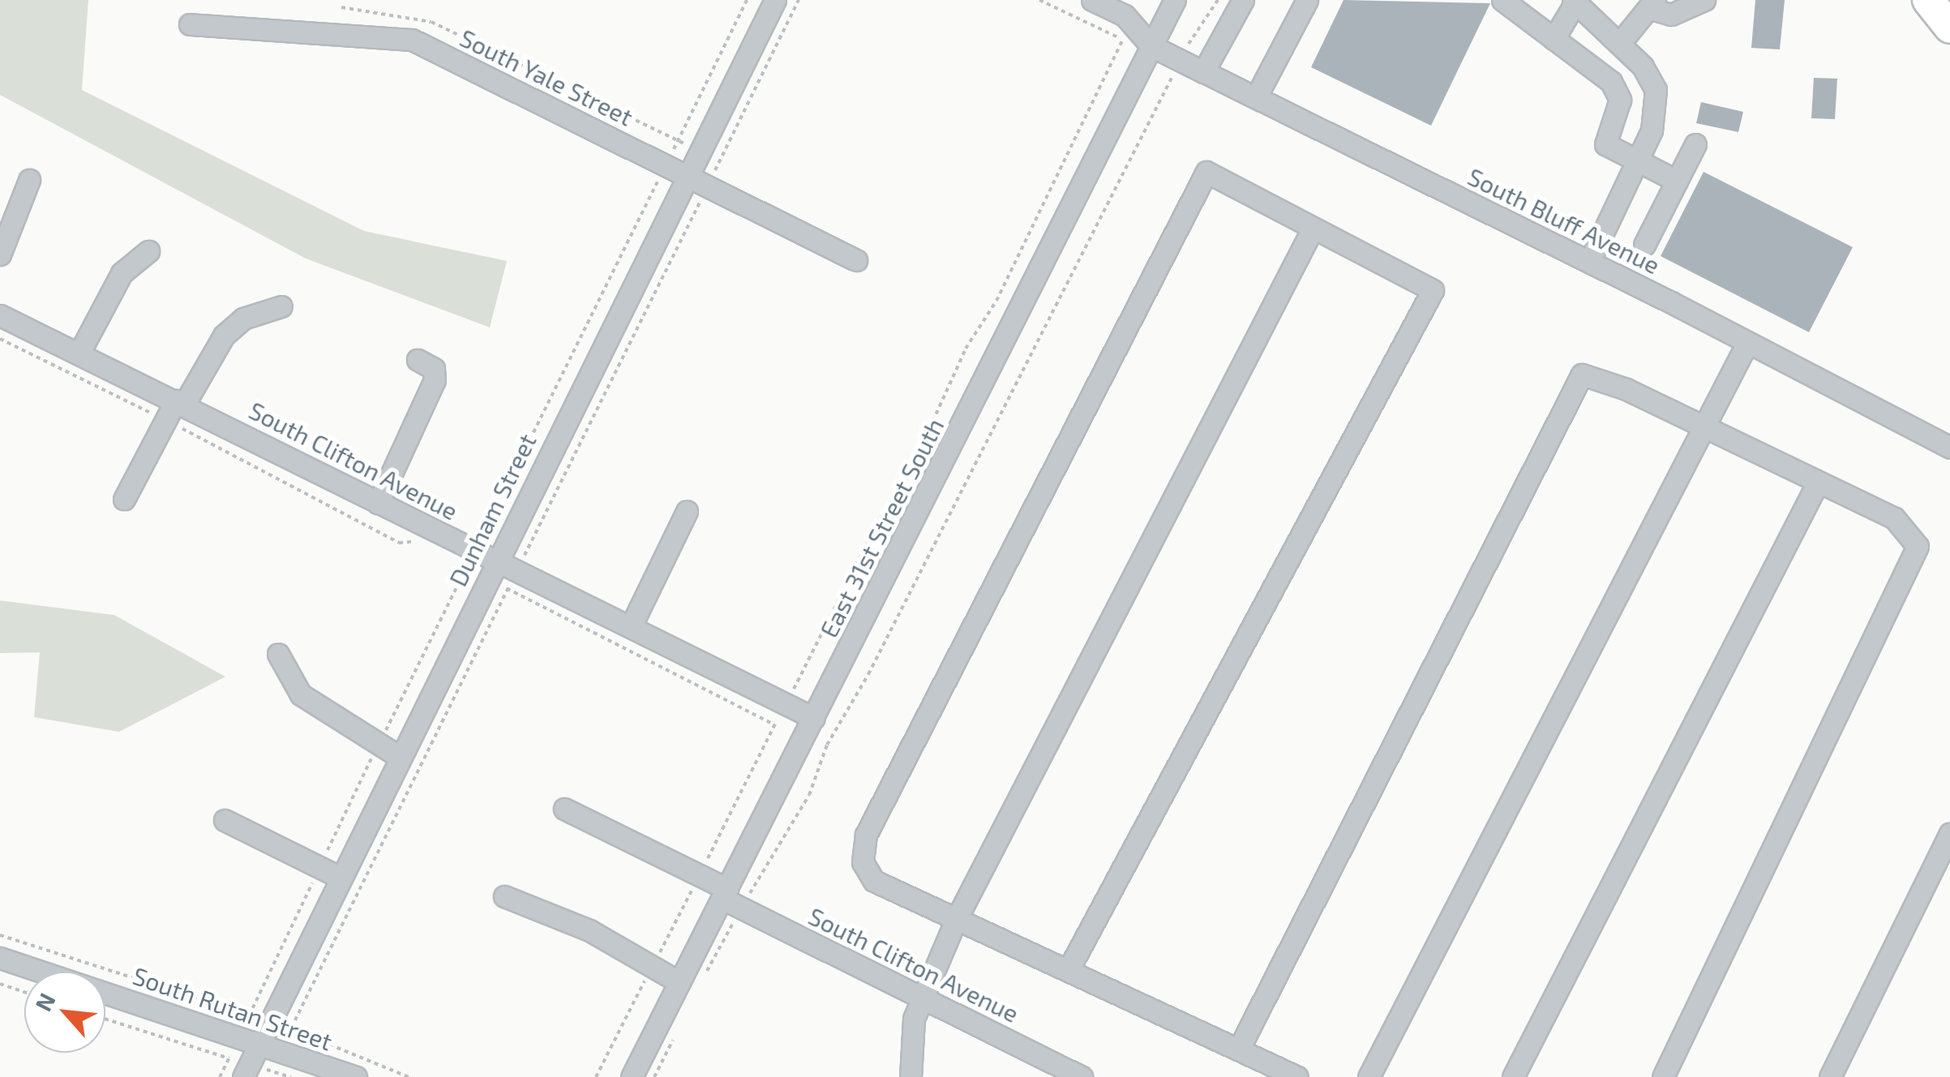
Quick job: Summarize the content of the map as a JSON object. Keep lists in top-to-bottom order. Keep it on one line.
{"streets":{"street":["South Yale Street","South Bluff Avenue","South Clifton Avenue","Dunham Street","East 31st Street South","South Rutan Street"]},"crossings":[["South Yale Street","Dunham Street"],["South Bluff Avenue","East 31st Street South"],["South Clifton Avenue","Dunham Street"],["South Clifton Avenue","East 31st Street South"],["Dunham Street","South Rutan Street"]],"north":"top left"}
